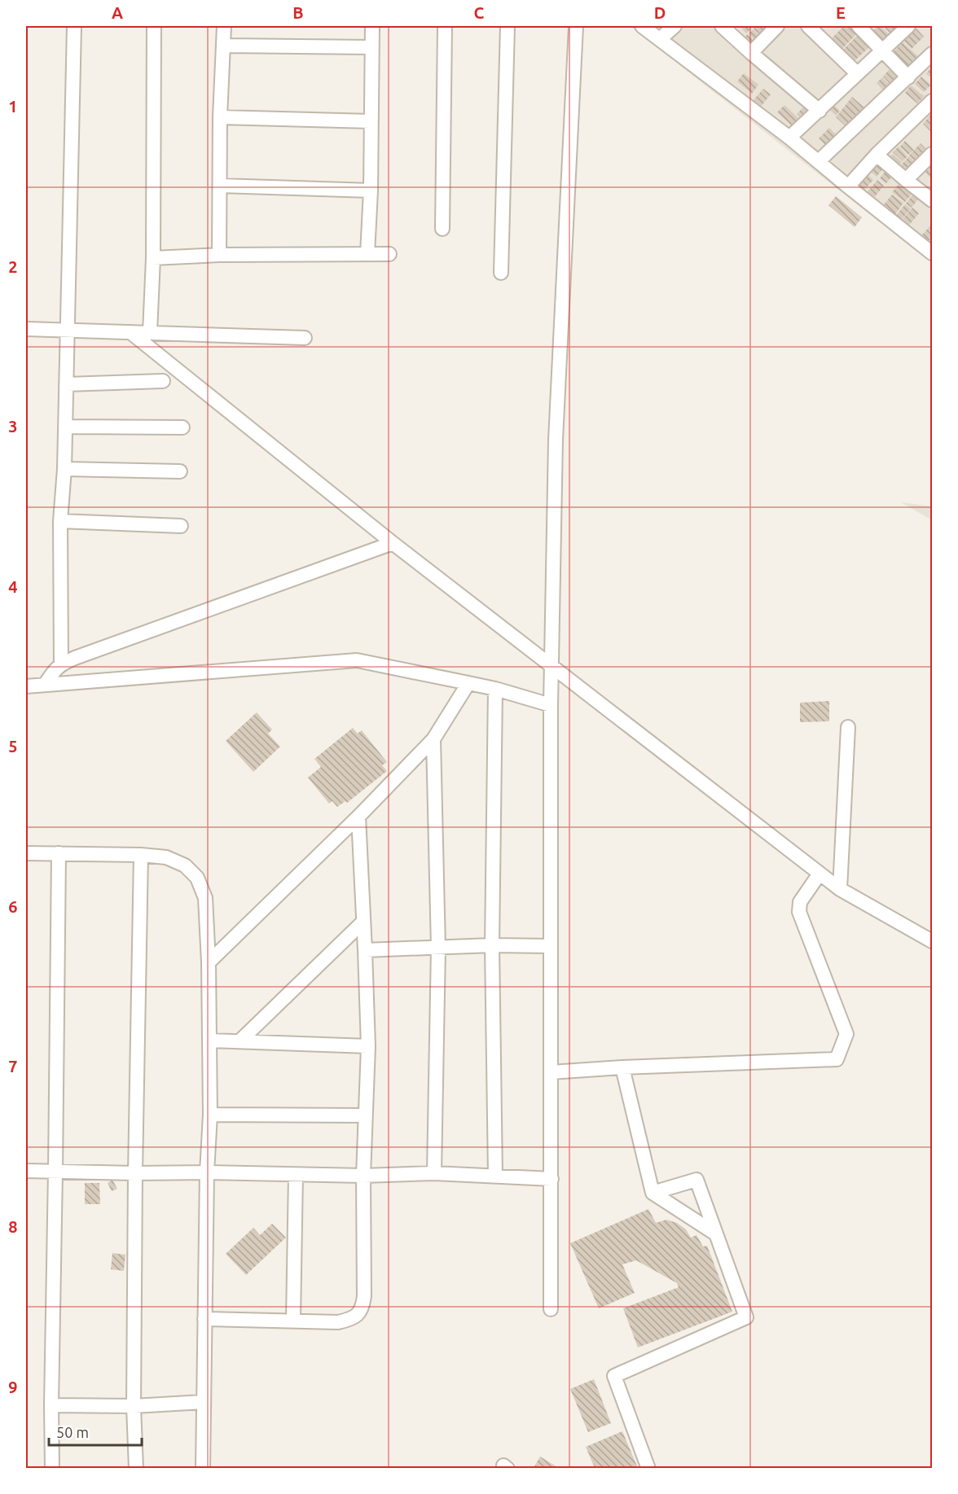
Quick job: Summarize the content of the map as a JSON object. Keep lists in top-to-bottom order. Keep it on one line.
{"scale_bar":"50 m","grid":{"columns":["A","B","C","D","E"],"rows":["1","2","3","4","5","6","7","8","9"]}}
